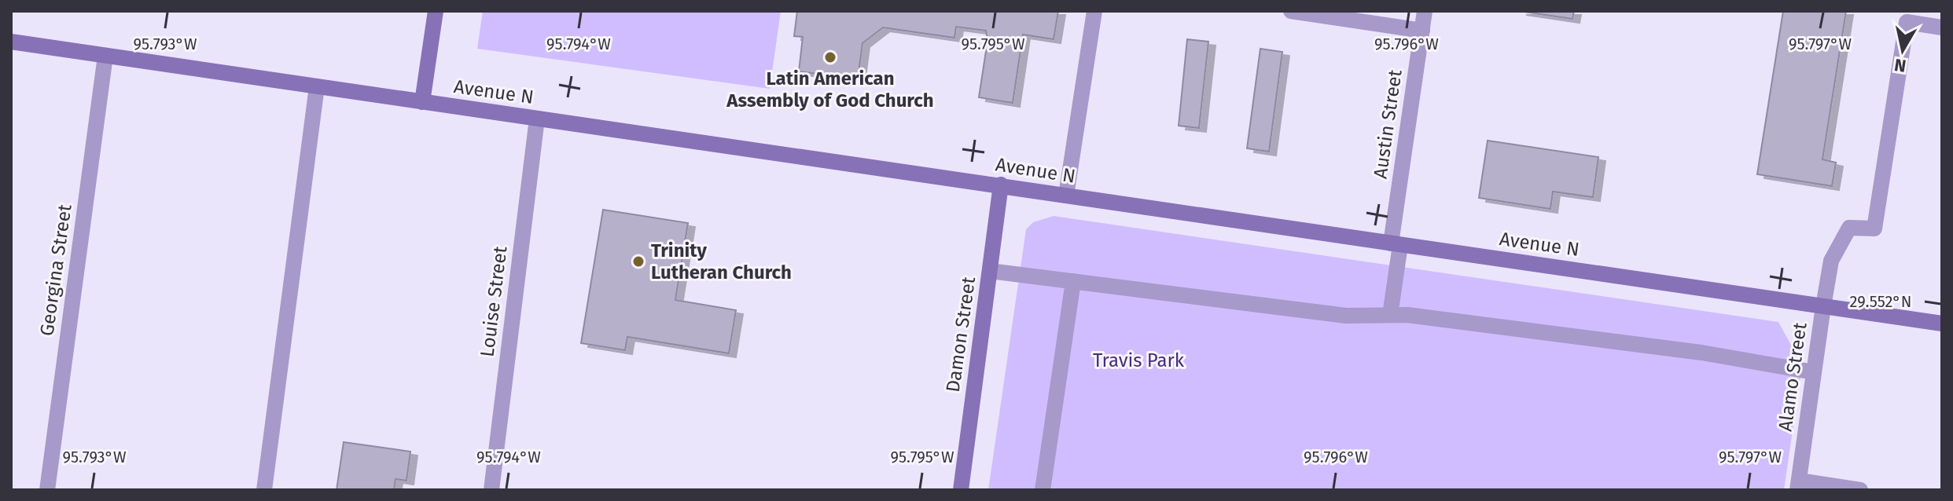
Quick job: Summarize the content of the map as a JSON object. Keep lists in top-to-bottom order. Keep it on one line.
{"streets":{"street":["Avenue N","Austin Street","Georgina Street","Louise Street","Damon Street","Alamo Street"]},"crossings":[["Avenue N","Austin Street"],["Avenue N","Georgina Street"],["Avenue N","Louise Street"],["Avenue N","Damon Street"],["Avenue N","Alamo Street"]],"parks":["Travis Park"],"places":["Latin American Assembly of God Church","Trinity Lutheran Church"],"north":"bottom","coordinates":["95.793°W","95.794°W","95.795°W","95.796°W","95.797°W","29.552°N"]}
